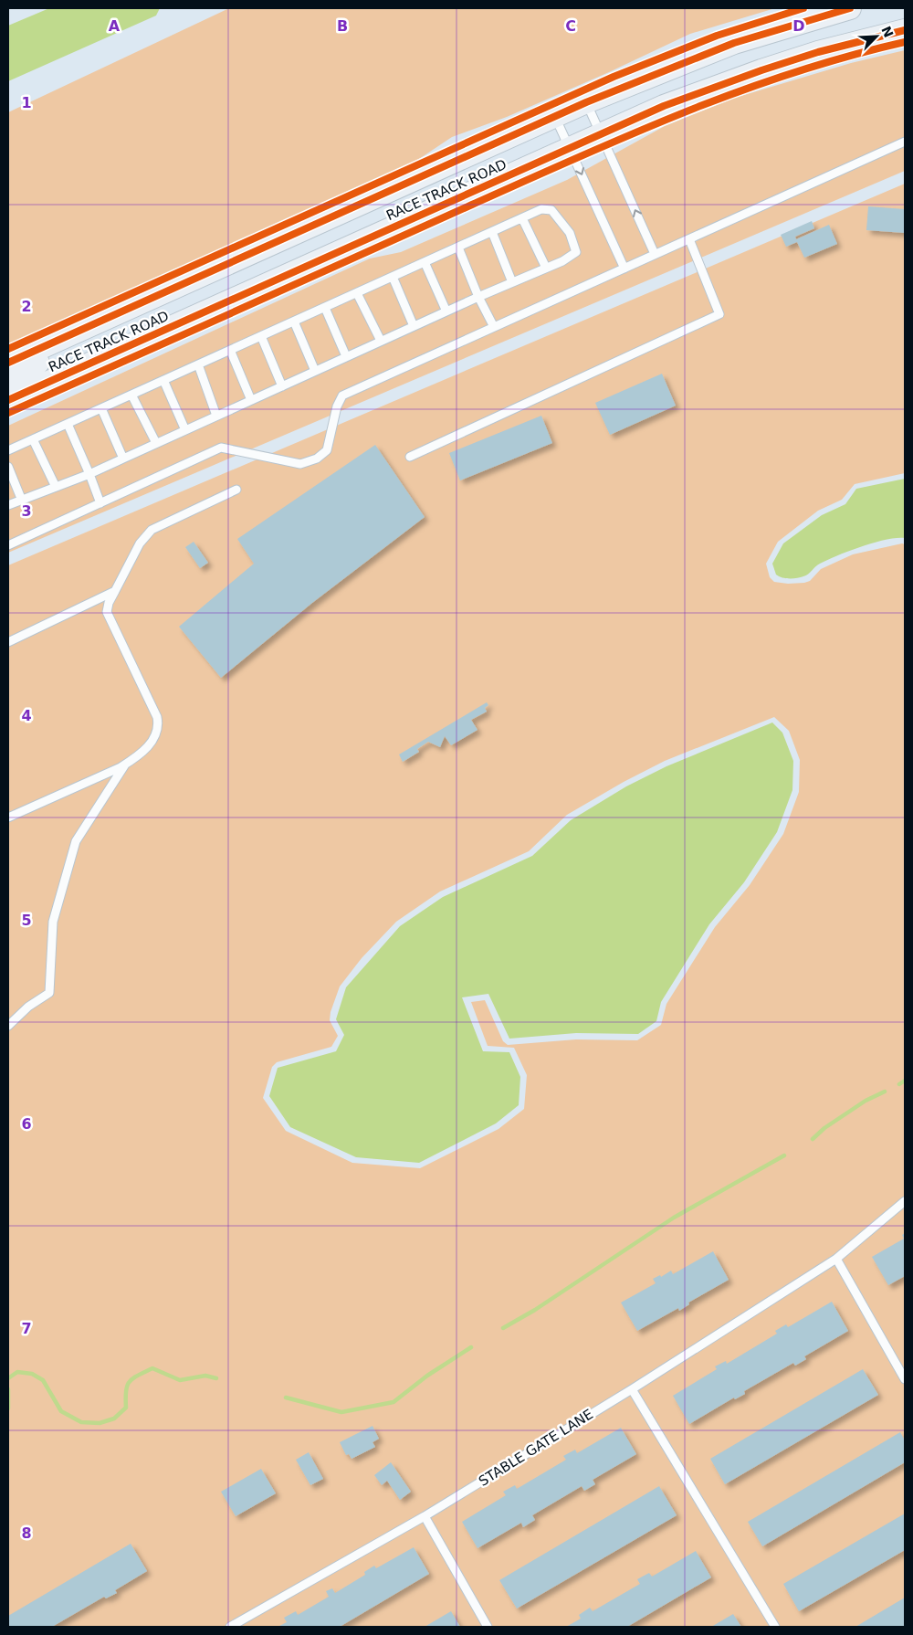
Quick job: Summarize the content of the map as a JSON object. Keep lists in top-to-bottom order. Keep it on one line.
{"streets":{"main road":["RACE TRACK ROAD"],"lane":["STABLE GATE LANE"]},"north":"top right","grid":{"columns":["A","B","C","D"],"rows":["1","2","3","4","5","6","7","8"]}}
